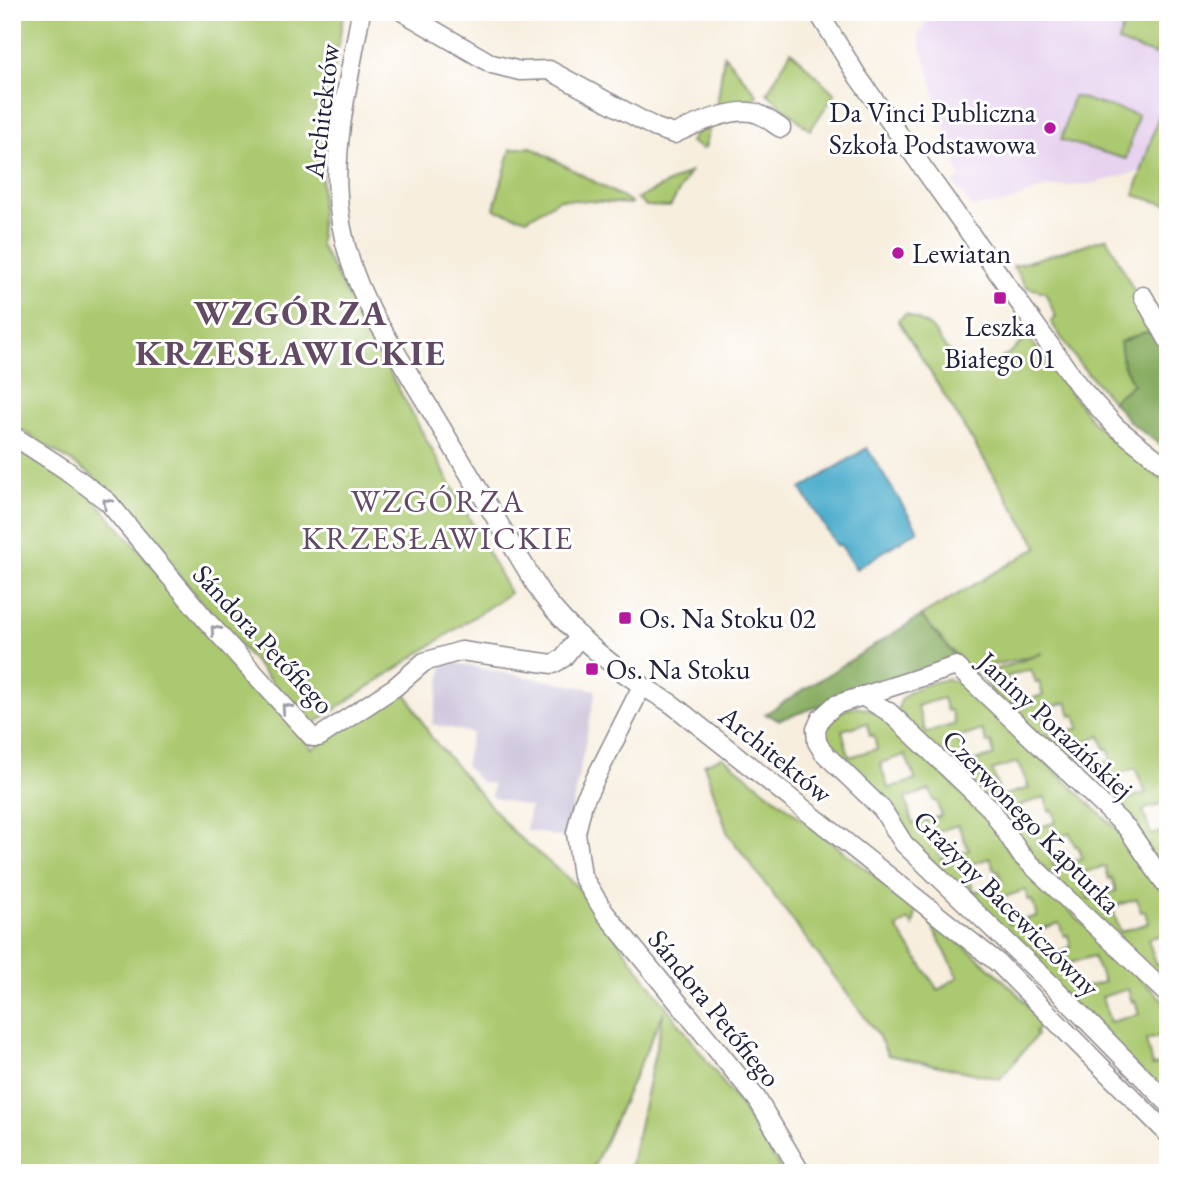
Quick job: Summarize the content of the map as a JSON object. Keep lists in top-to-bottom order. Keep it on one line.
{"streets":{"street":["Architektów","Sándora Petőfiego","Janiny Porazińskiej","Czerwonego Kapturka","Grażyny Bacewiczówny"]},"crossings":[["Architektów","Sándora Petőfiego"],["Janiny Porazińskiej","Czerwonego Kapturka"],["Janiny Porazińskiej","Grażyny Bacewiczówny"]],"one_way":["Sándora Petőfiego"],"districts":["WZGÓRZA KRZESŁAWICKIE","WZGÓRZA KRZESŁAWICKIE"],"places":{"other":["Da Vinci Publiczna Szkoła Podstawowa","Lewiatan"],"transit":["Leszka Białego 01","Os. Na Stoku 02","Os. Na Stoku"]}}
